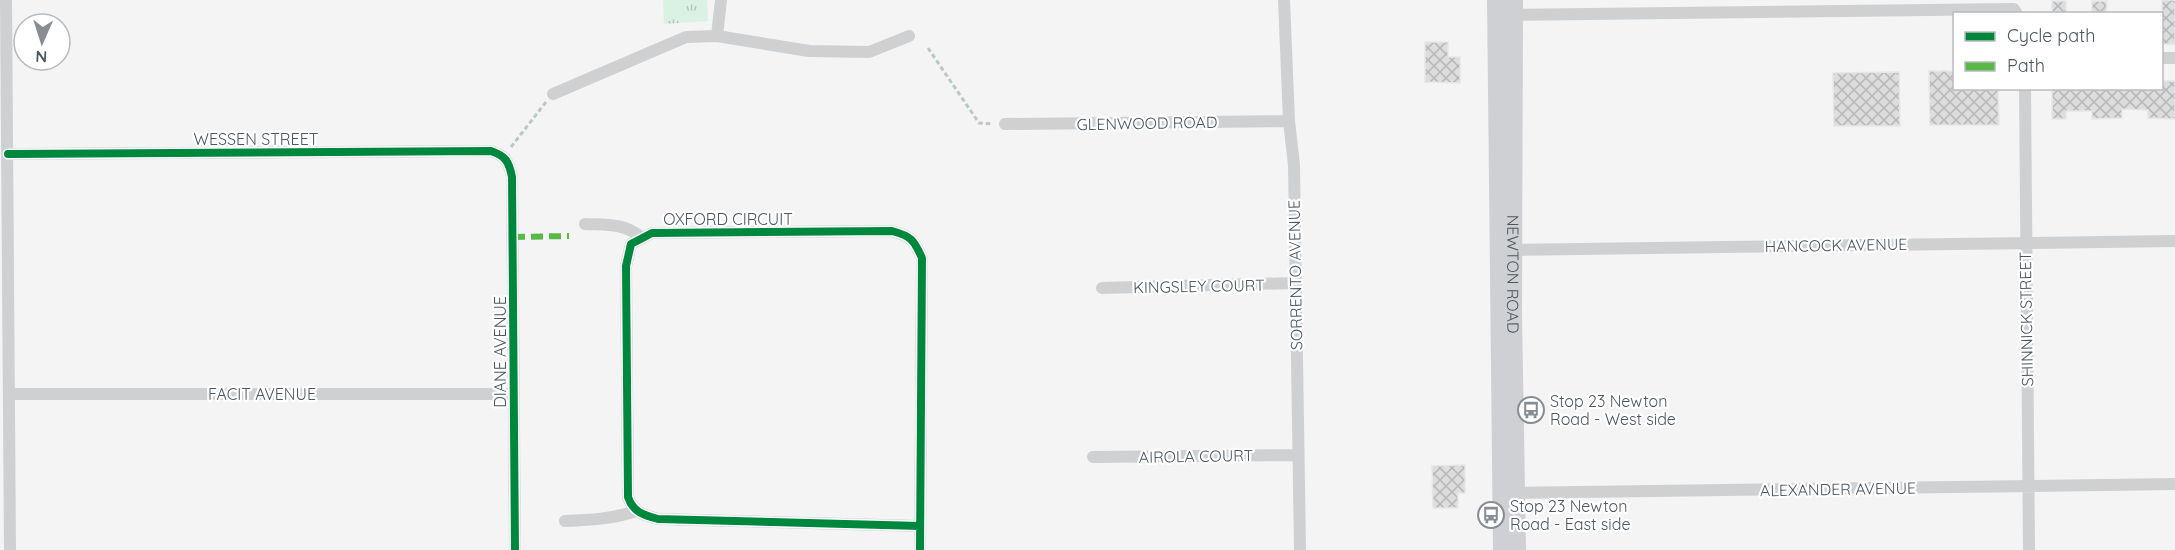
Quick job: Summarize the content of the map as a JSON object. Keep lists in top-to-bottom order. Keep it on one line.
{"streets":{"main road":["NEWTON ROAD"],"street":["GLENWOOD ROAD","WESSEN STREET","OXFORD CIRCUIT","HANCOCK AVENUE","SORRENTO AVENUE","KINGSLEY COURT","SHINNICK STREET","DIANE AVENUE","FACIT AVENUE","AIROLA COURT","ALEXANDER AVENUE"]},"crossings":[["GLENWOOD ROAD","SORRENTO AVENUE"],["WESSEN STREET","DIANE AVENUE"],["HANCOCK AVENUE","NEWTON ROAD"],["HANCOCK AVENUE","SHINNICK STREET"],["SORRENTO AVENUE","KINGSLEY COURT"],["SORRENTO AVENUE","AIROLA COURT"],["NEWTON ROAD","ALEXANDER AVENUE"],["SHINNICK STREET","ALEXANDER AVENUE"],["DIANE AVENUE","FACIT AVENUE"]],"places":{"bus stop":["Stop 23 Newton Road - West side","Stop 23 Newton Road - East side"]},"legend":["Cycle path","Path"],"north":"bottom"}
